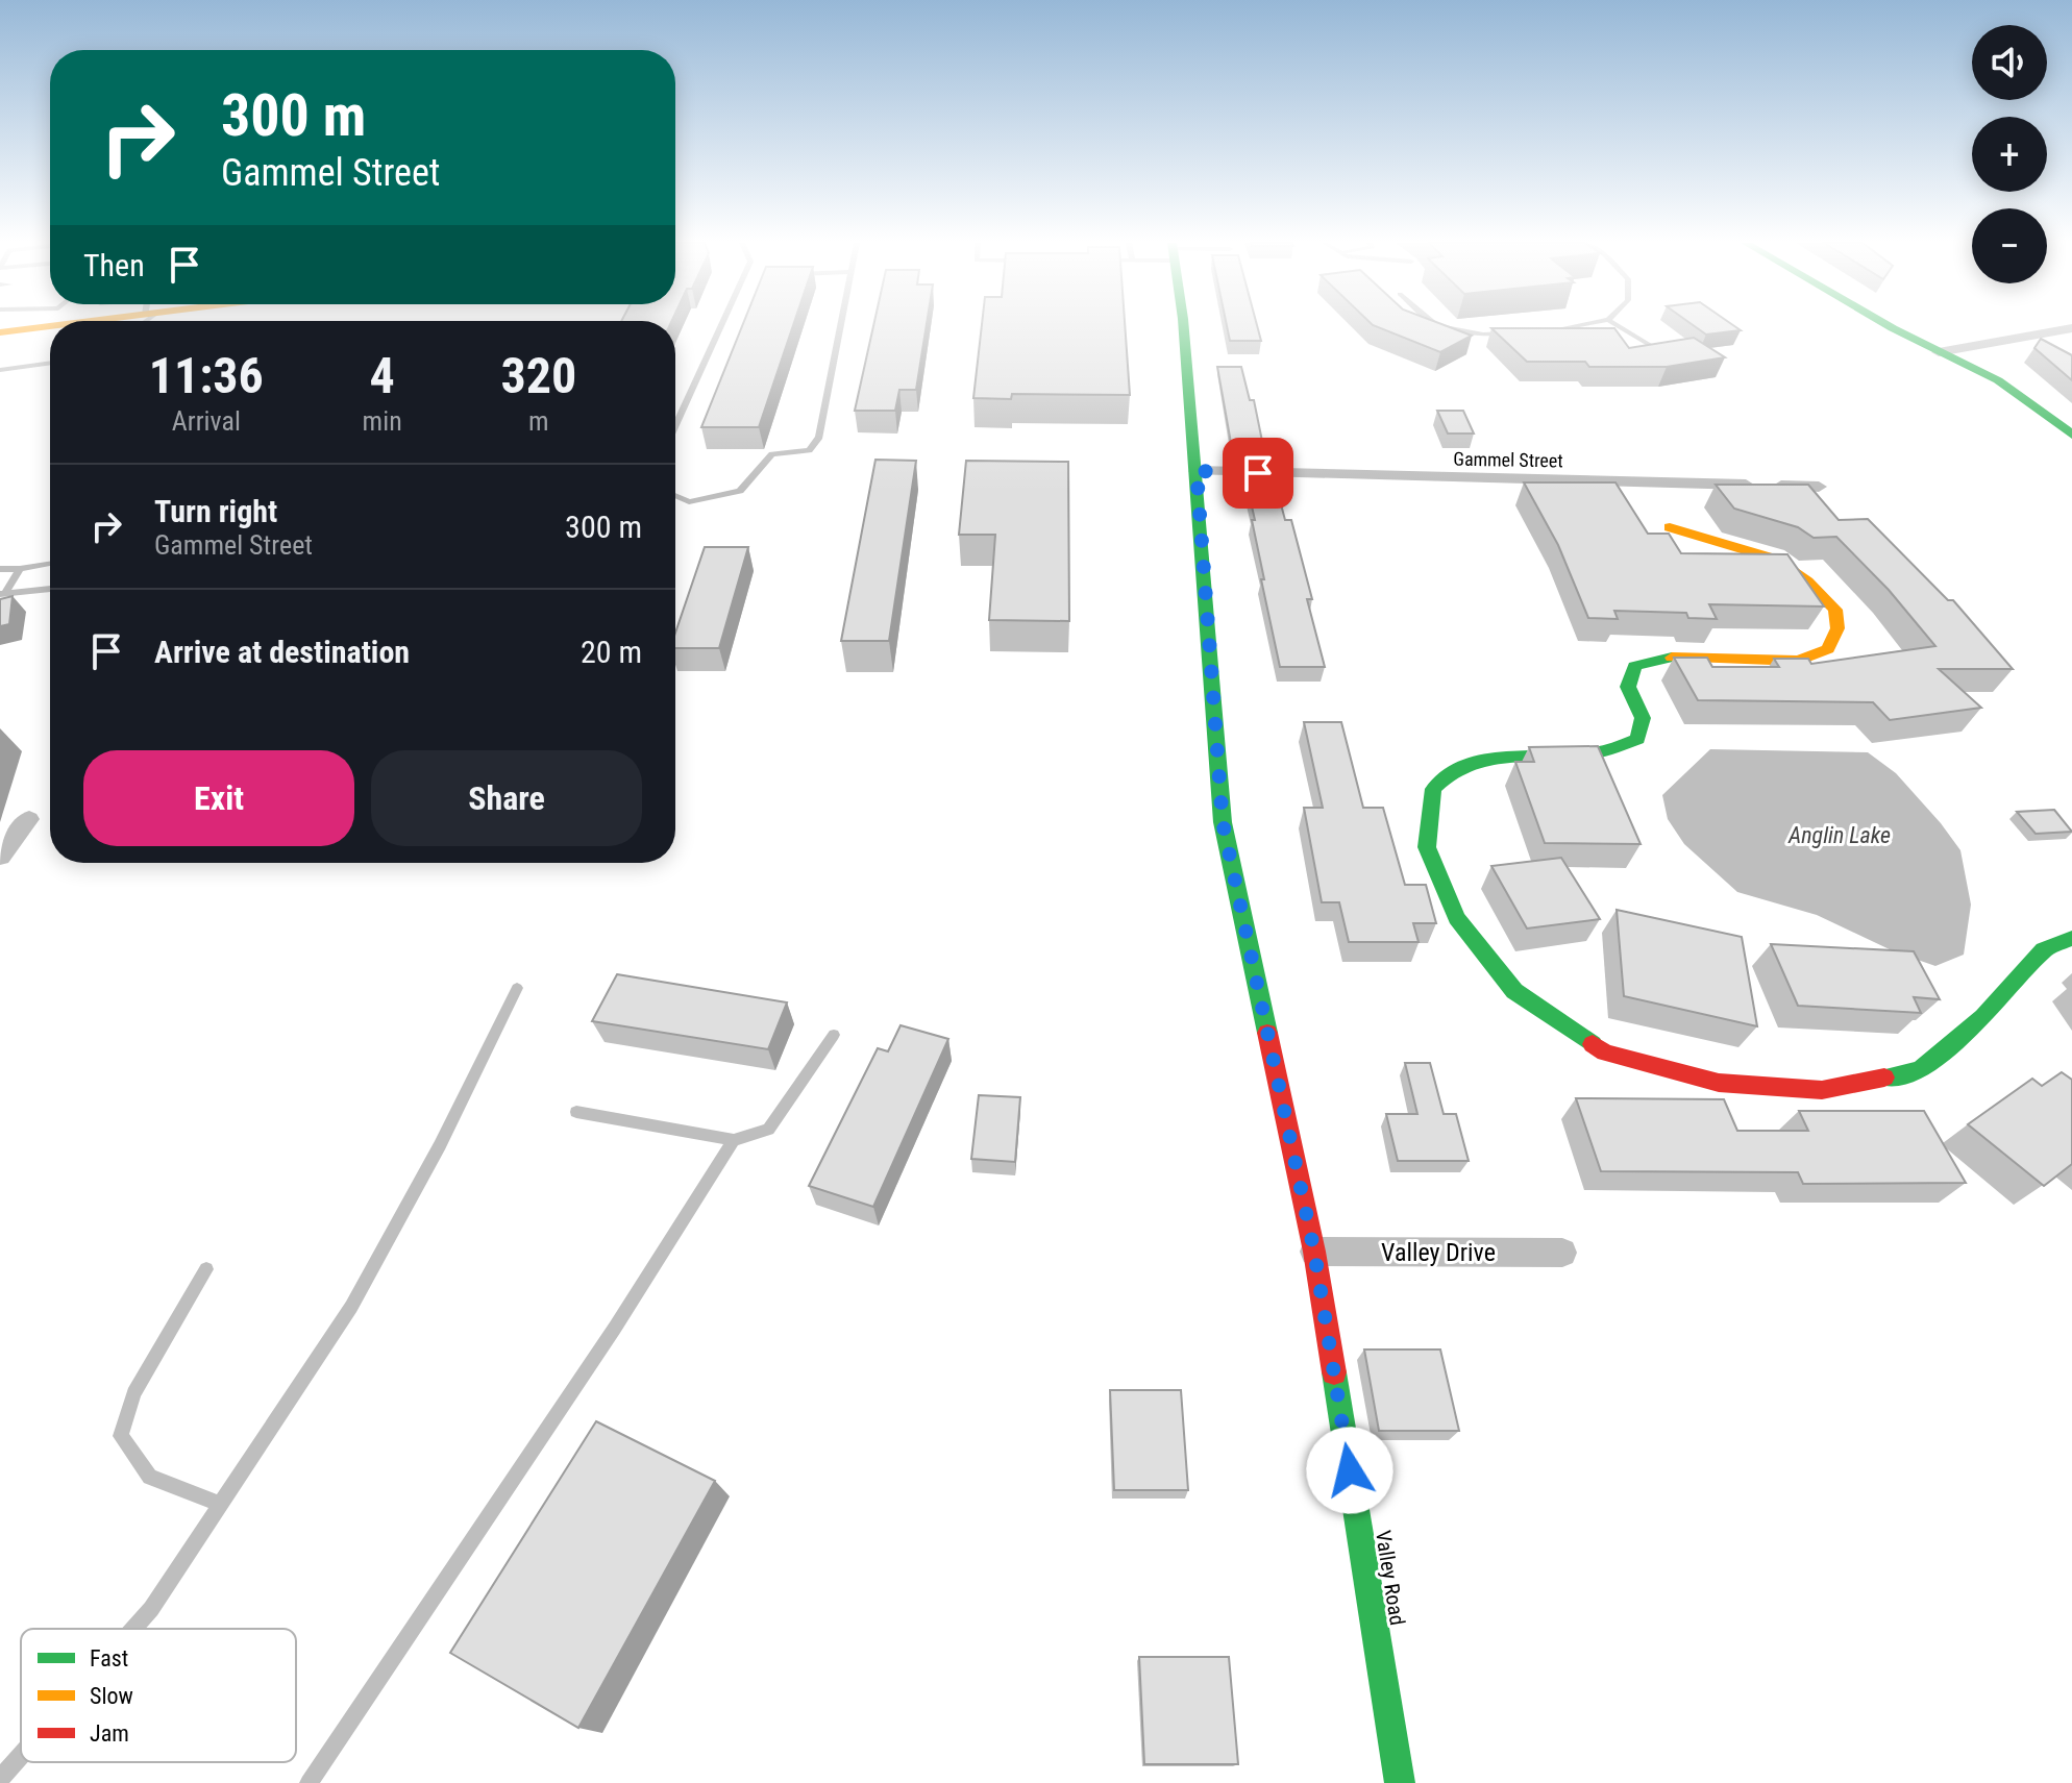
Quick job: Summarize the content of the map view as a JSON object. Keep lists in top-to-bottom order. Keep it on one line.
{"streets":{"street":["Gammel Street","Valley Drive","Valley Road"]},"crossings":[["Gammel Street","Valley Road"],["Valley Drive","Valley Road"]],"water":["Anglin Lake"],"legend":["Fast","Slow","Jam"],"page":{"map_buttons":["+","−"],"turn":["300 m","Gammel Street"],"then":"Then","eta":["11:36","Arrival","4","min","320","m"],"list":[{"name":"Turn right","note":"Gammel Street","value":"300 m"},{"name":"Arrive at destination","value":"20 m"}],"buttons":["Exit","Share"]}}
